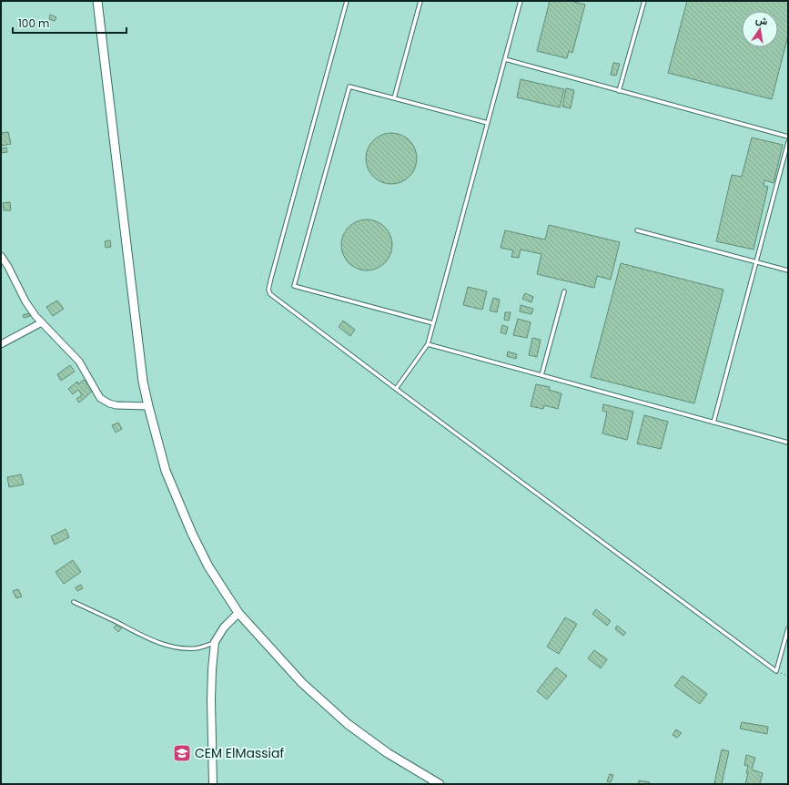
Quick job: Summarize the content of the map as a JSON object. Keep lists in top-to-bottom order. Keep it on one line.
{"places":{"school or university":["CEM ElMassiaf"]},"scale_bar":"100 m","north":"top"}
